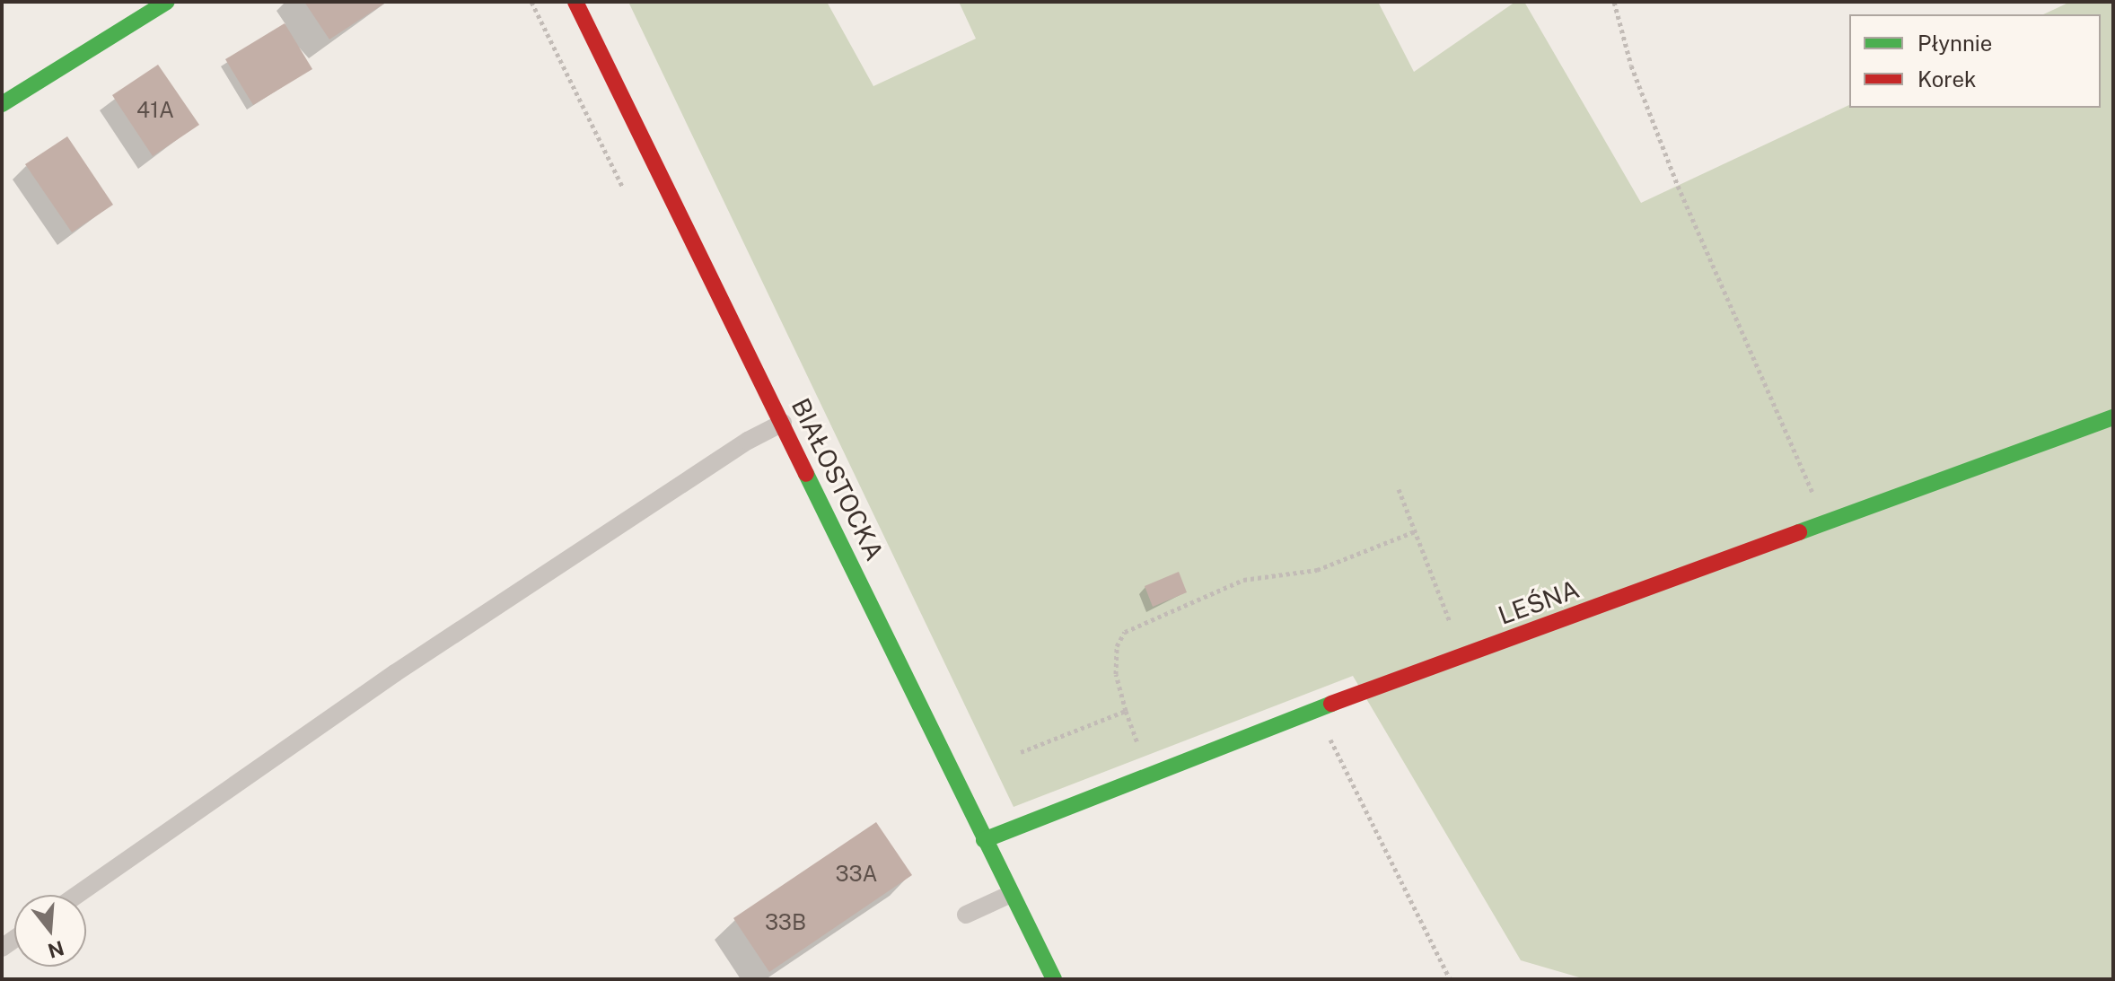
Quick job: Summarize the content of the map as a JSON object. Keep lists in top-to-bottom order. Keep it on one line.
{"streets":{"street":["BIAŁOSTOCKA","LEŚNA"]},"crossings":[["BIAŁOSTOCKA","LEŚNA"]],"house_numbers":["41A","33A","33B"],"legend":["Płynnie","Korek"],"north":"bottom"}
